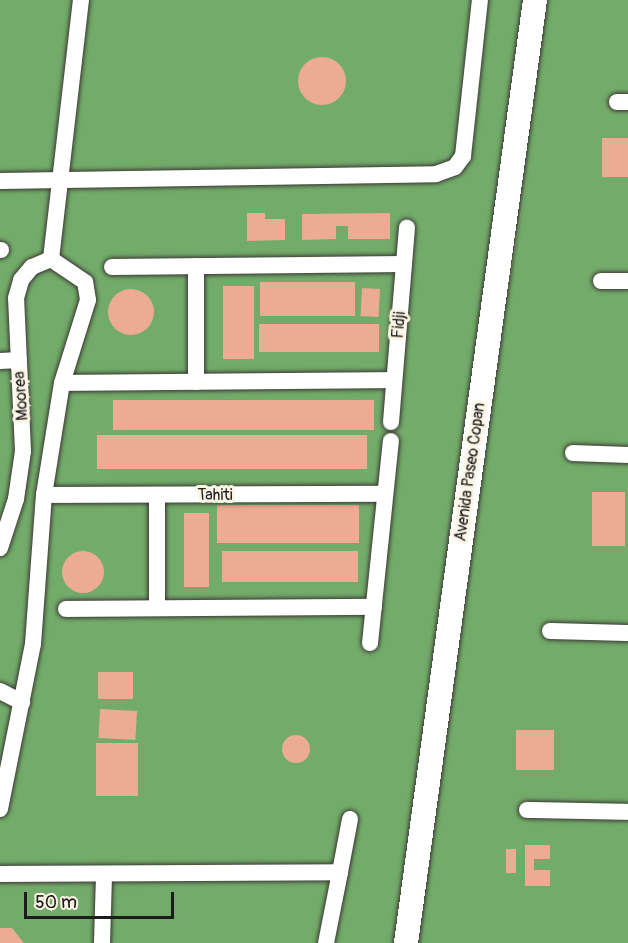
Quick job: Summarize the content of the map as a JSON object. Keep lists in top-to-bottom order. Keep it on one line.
{"streets":{"main road":["Avenida Paseo Copan"],"street":["Fidji","Moorea","Tahiti"]},"scale_bar":"50 m"}
